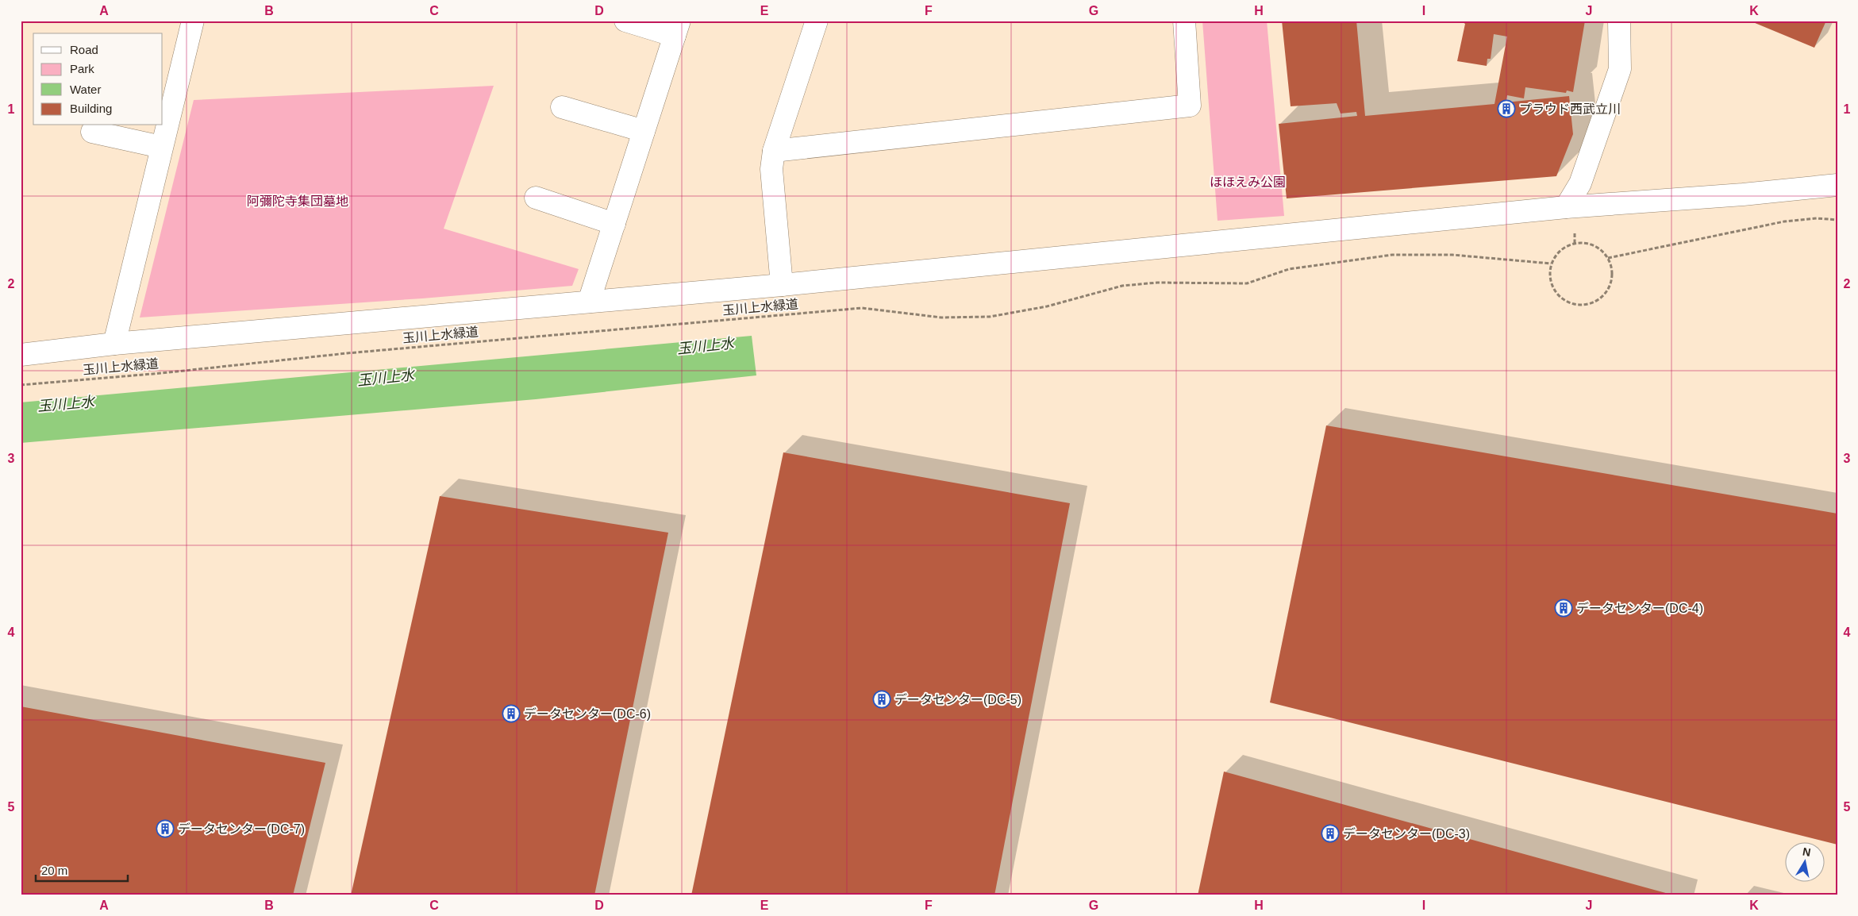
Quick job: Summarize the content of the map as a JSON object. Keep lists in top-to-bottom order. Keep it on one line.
{"streets":{"path":["玉川上水緑道"]},"water":["玉川上水"],"parks":["ほほえみ公園","阿彌陀寺集団墓地"],"places":{"building":["プラウド西武立川","データセンター(DC-4)","データセンター(DC-5)","データセンター(DC-6)","データセンター(DC-7)","データセンター(DC-3)"]},"legend":["Road","Park","Water","Building"],"scale_bar":"20 m","north":"top","grid":{"columns":["A","B","C","D","E","F","G","H","I","J","K"],"rows":["1","2","3","4","5"]}}
